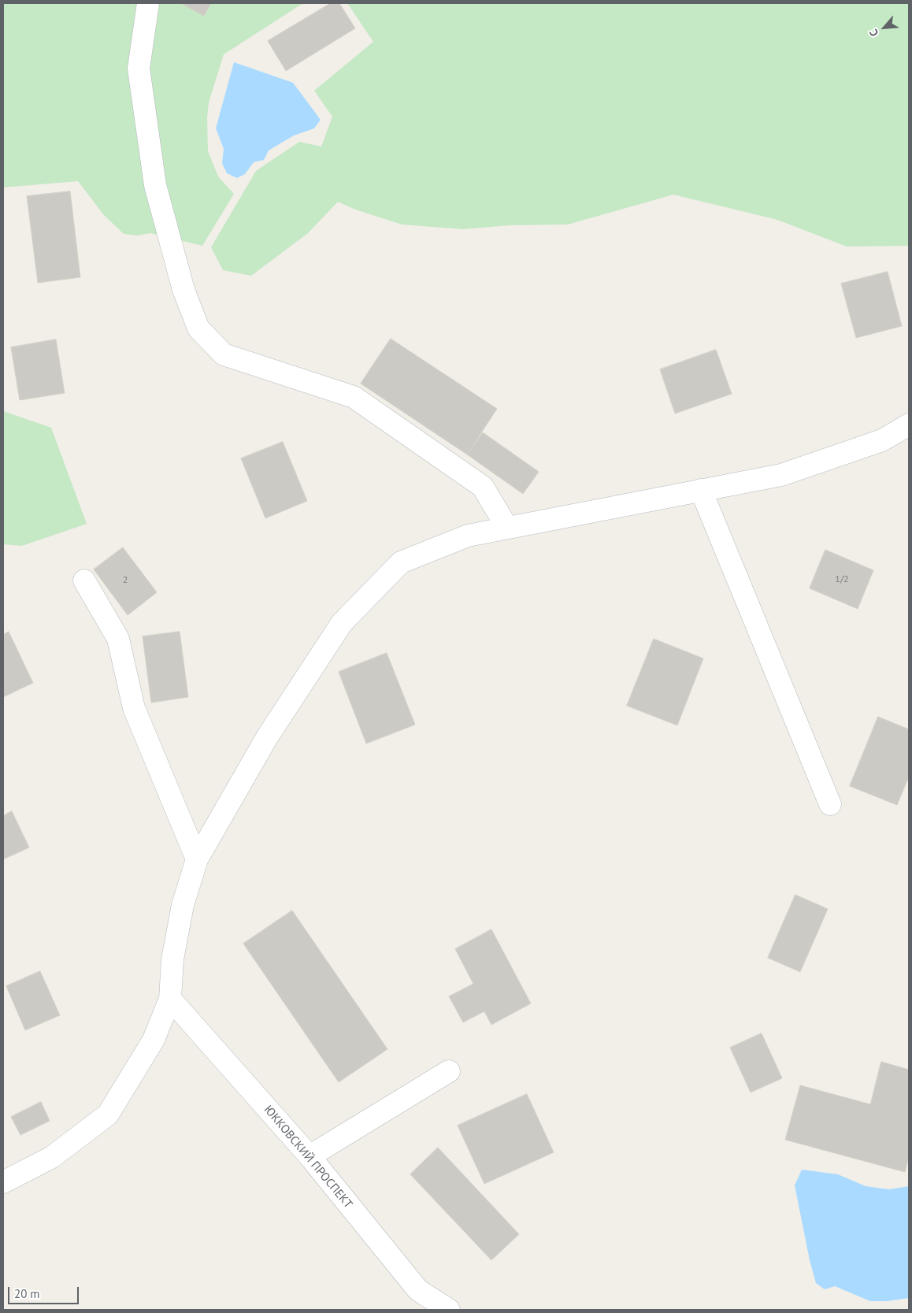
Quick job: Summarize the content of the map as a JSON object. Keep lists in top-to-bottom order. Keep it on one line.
{"streets":{"street":["ЮККОВСКИЙ ПРОСПЕКТ"]},"house_numbers":["1/2","2"],"scale_bar":"20 m","north":"bottom left"}
